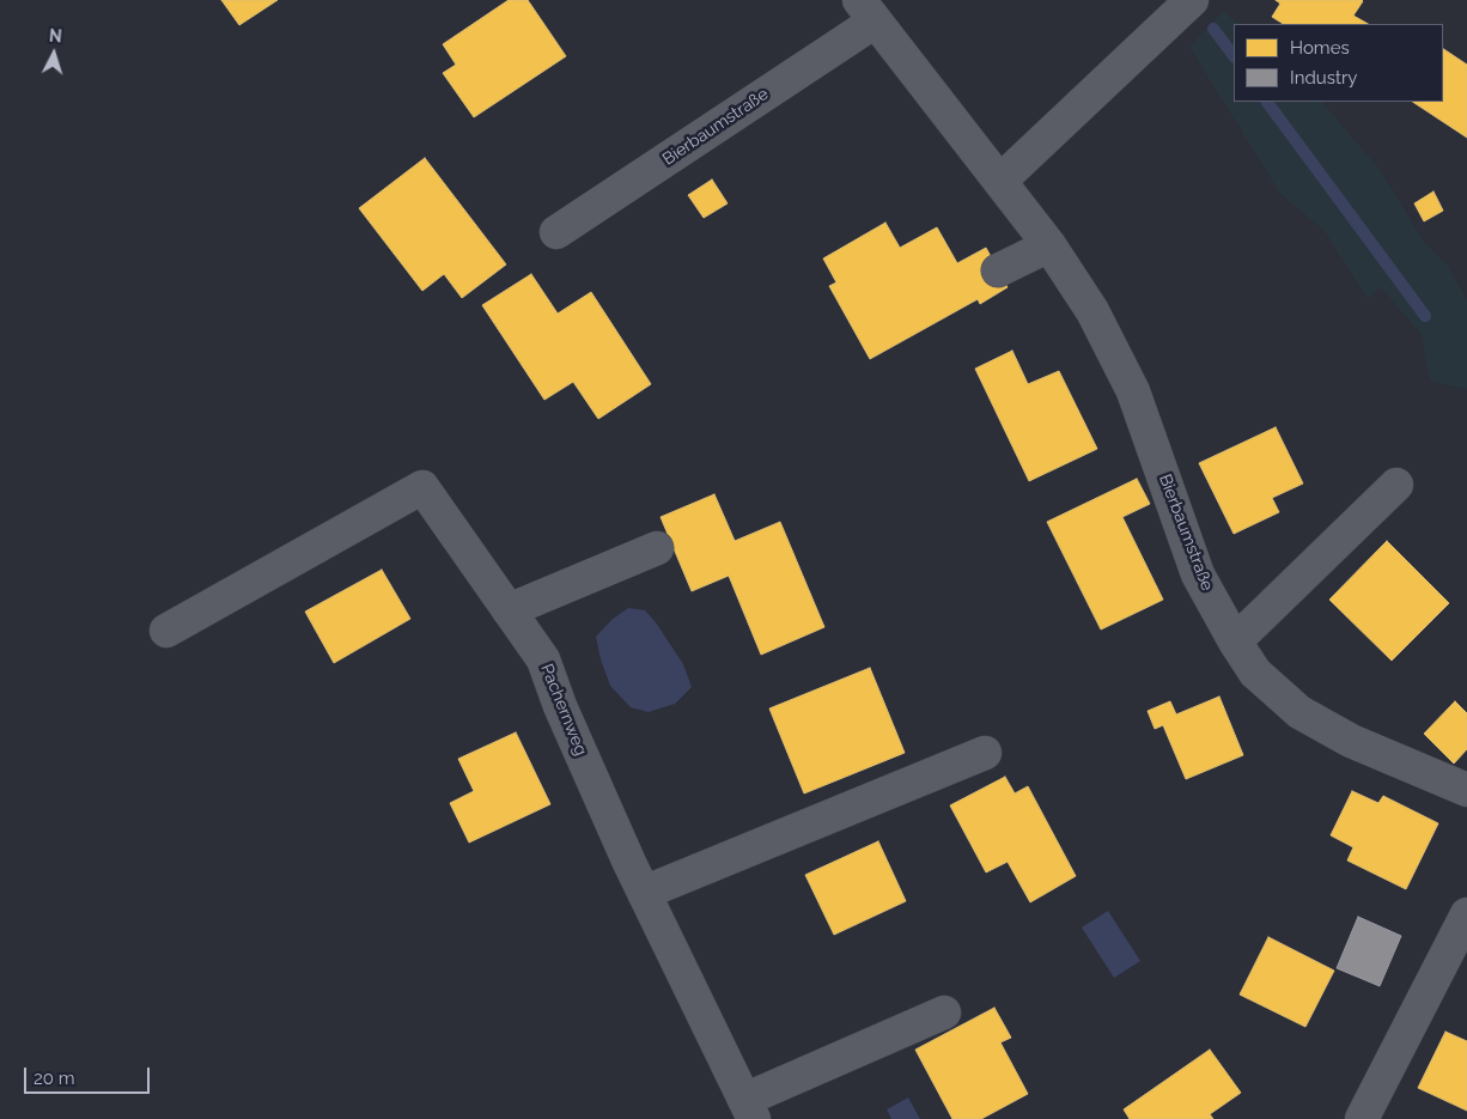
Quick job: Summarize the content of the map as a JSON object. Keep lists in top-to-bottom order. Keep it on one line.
{"streets":{"street":["Bierbaumstraße","Pachernweg"]},"legend":["Homes","Industry"],"scale_bar":"20 m","north":"top"}
